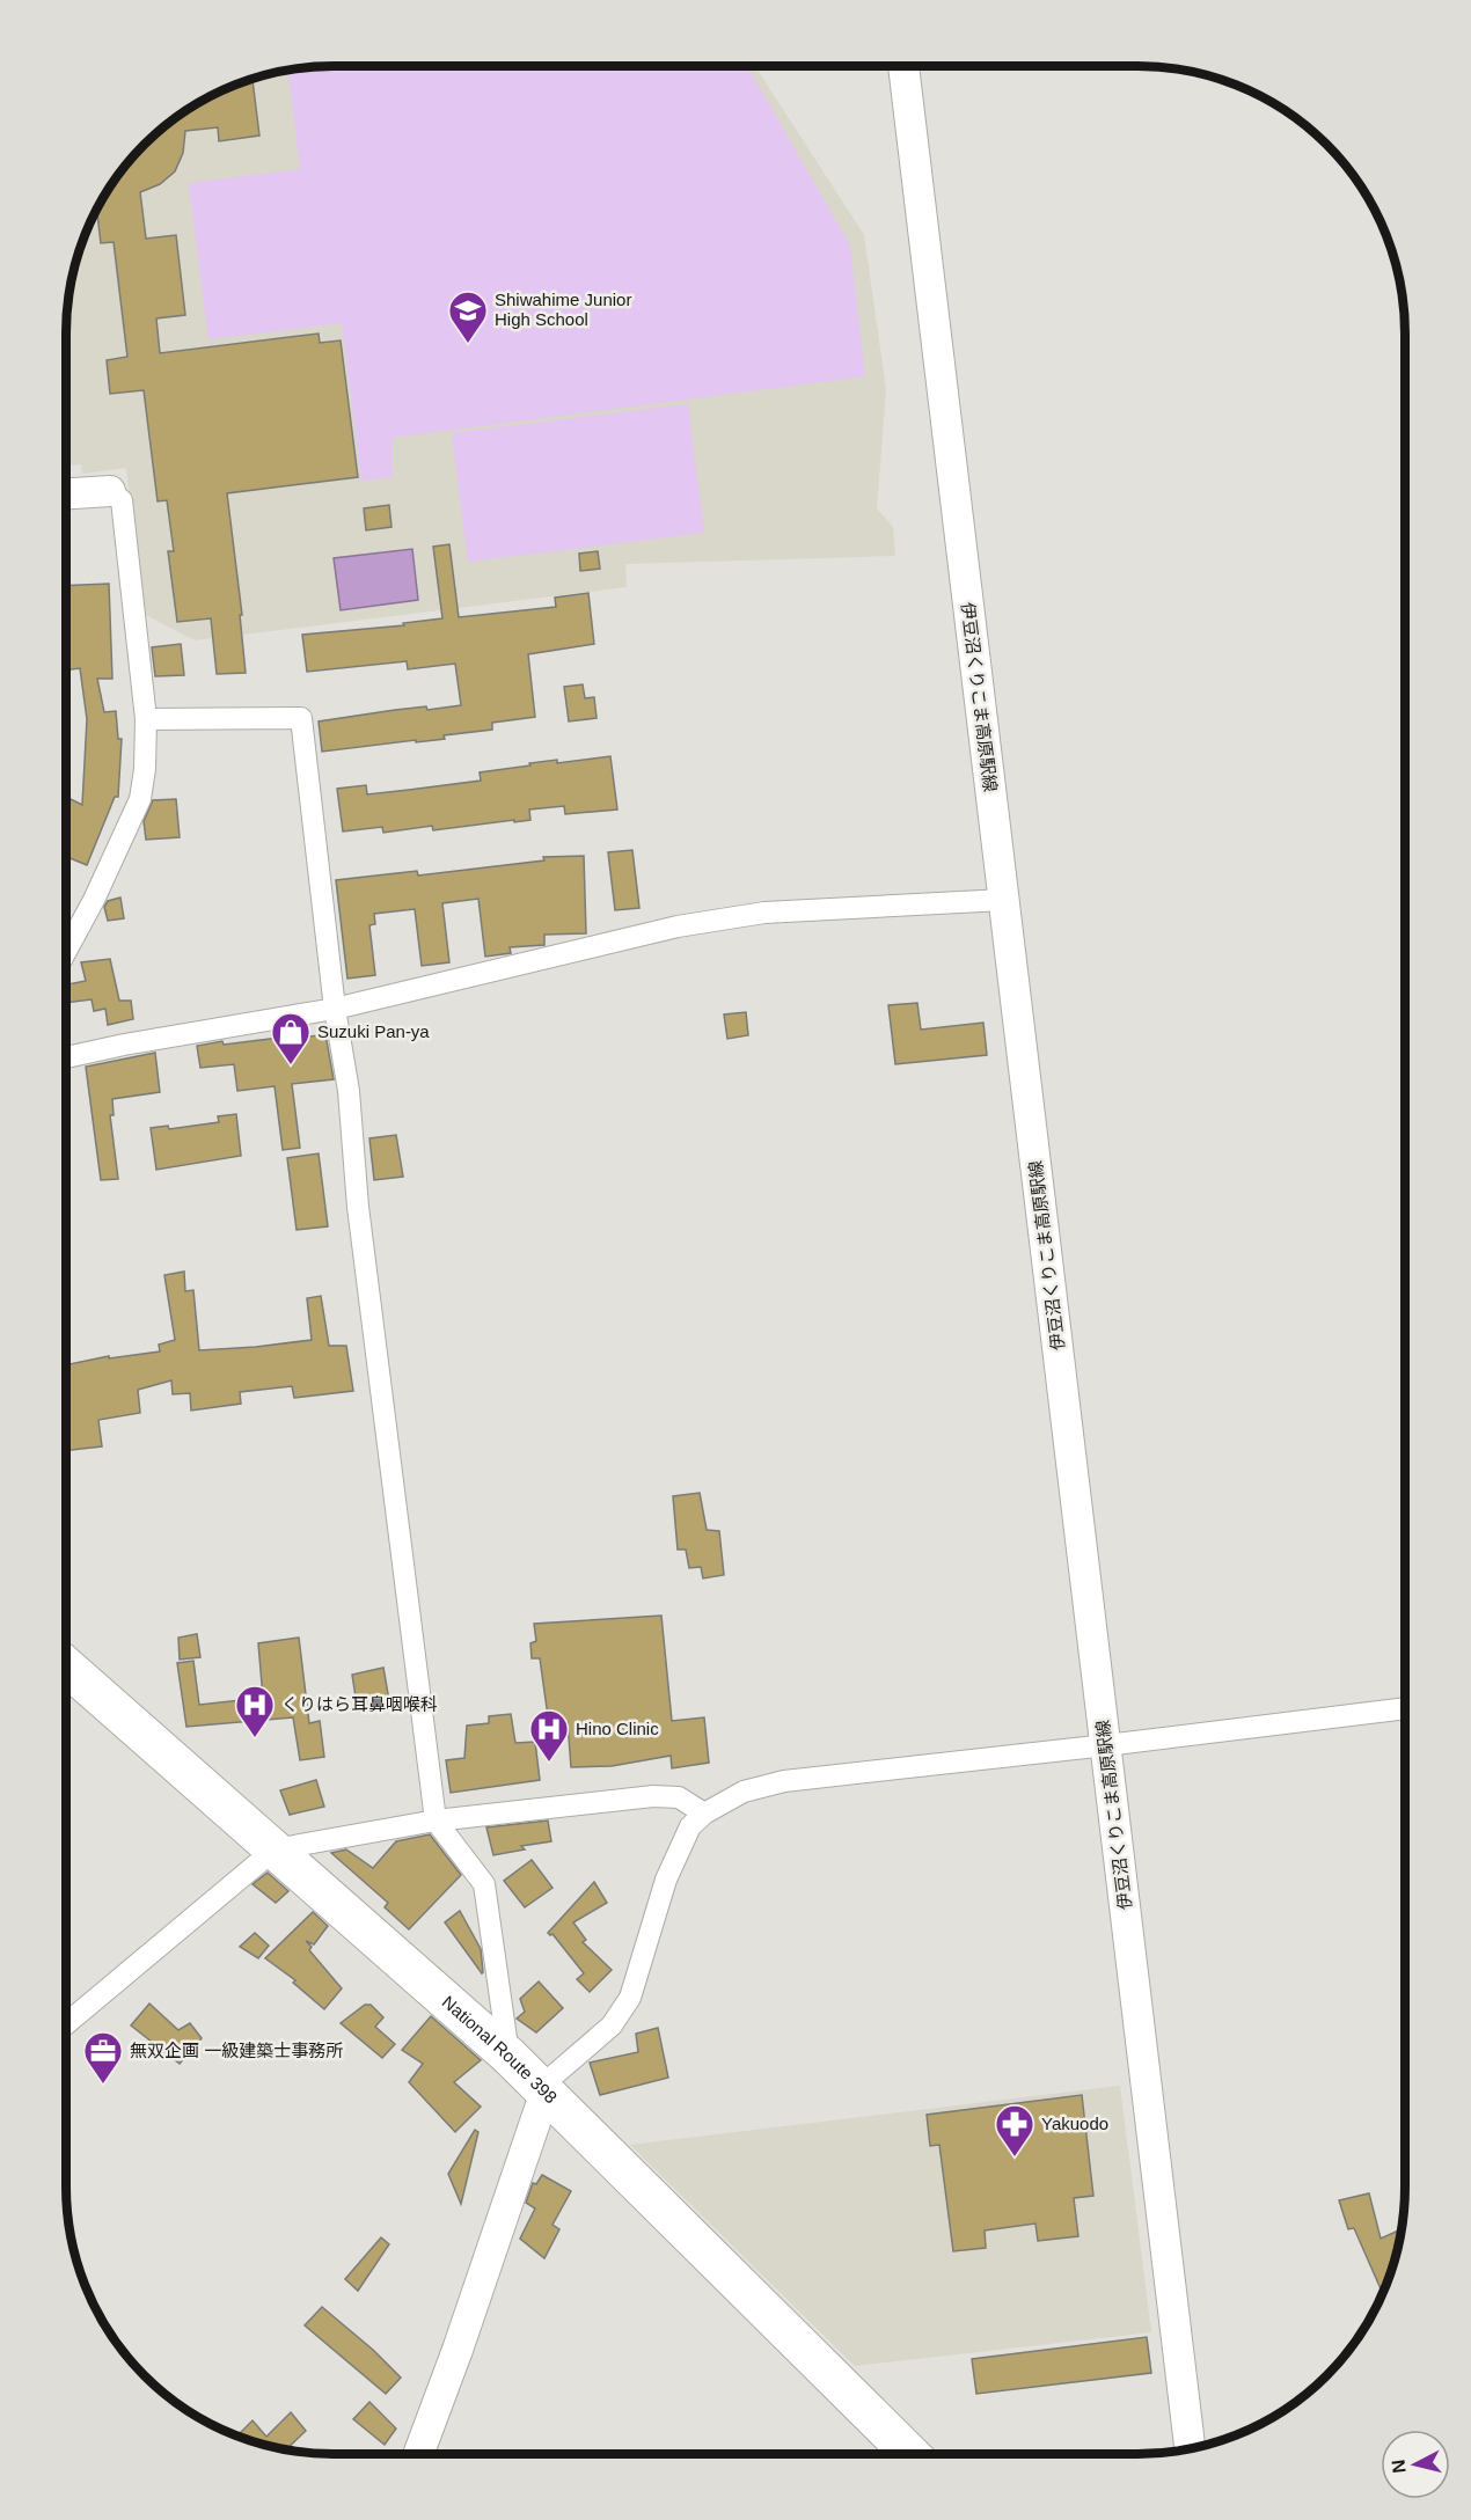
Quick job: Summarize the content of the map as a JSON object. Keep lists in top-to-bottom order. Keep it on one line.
{"streets":{"highway":["National Route 398"],"main road":["伊豆沼くりこま高原駅線"]},"places":{"school or university":["Shiwahime Junior High School"],"shop":["Suzuki Pan-ya"],"hospital":["くりはら耳鼻咽喉科","Hino Clinic"],"office":["無双企画 一級建築士事務所"],"pharmacy":["Yakuodo"]},"north":"left"}
